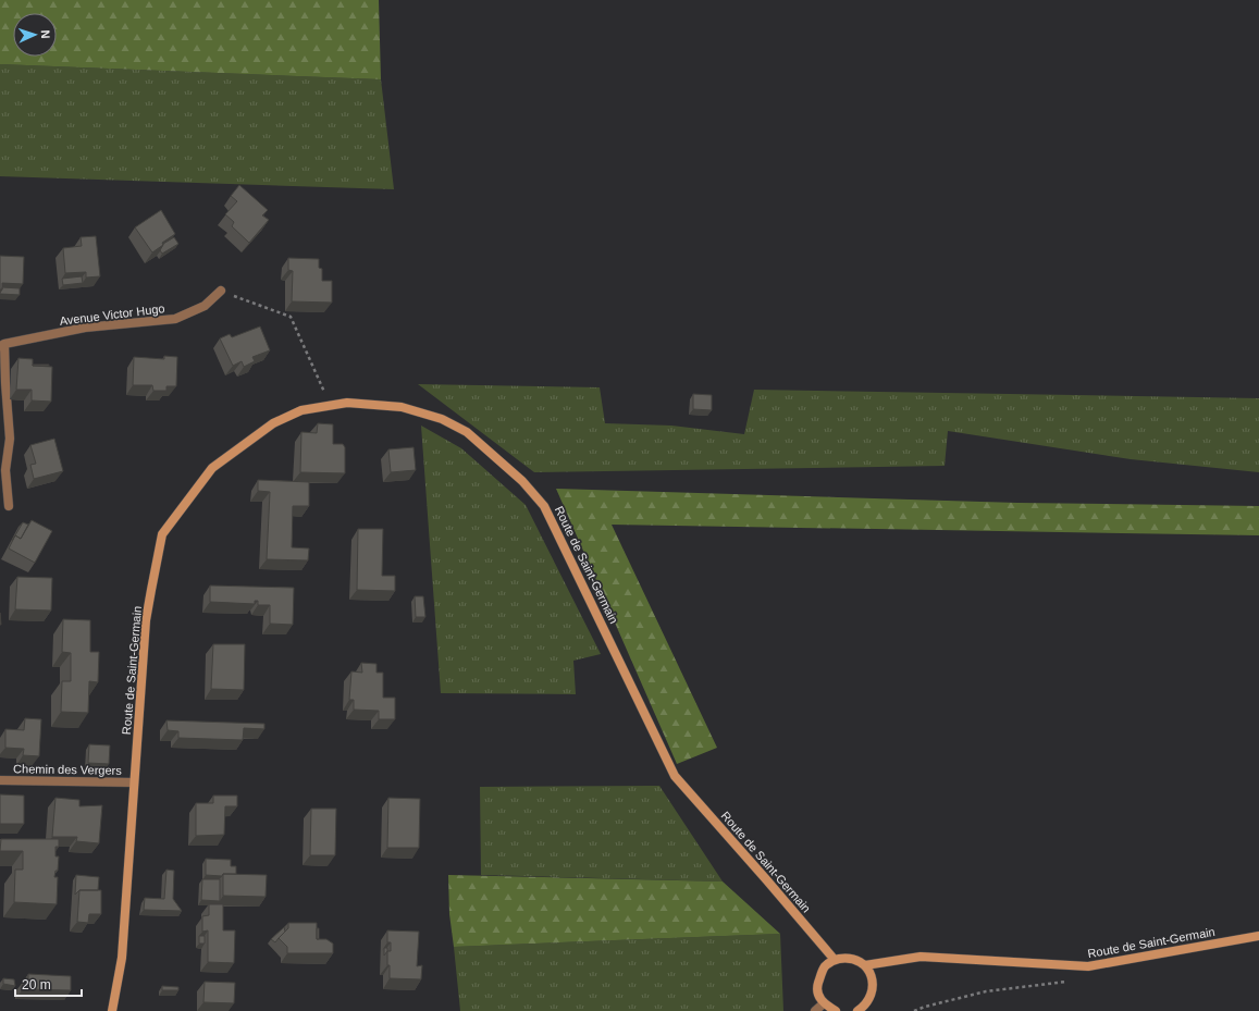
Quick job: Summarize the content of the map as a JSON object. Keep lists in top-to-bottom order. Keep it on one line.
{"streets":{"street":["Avenue Victor Hugo","Route de Saint-Germain","Chemin des Vergers"]},"crossings":[["Route de Saint-Germain","Chemin des Vergers"]],"scale_bar":"20 m","north":"right"}
